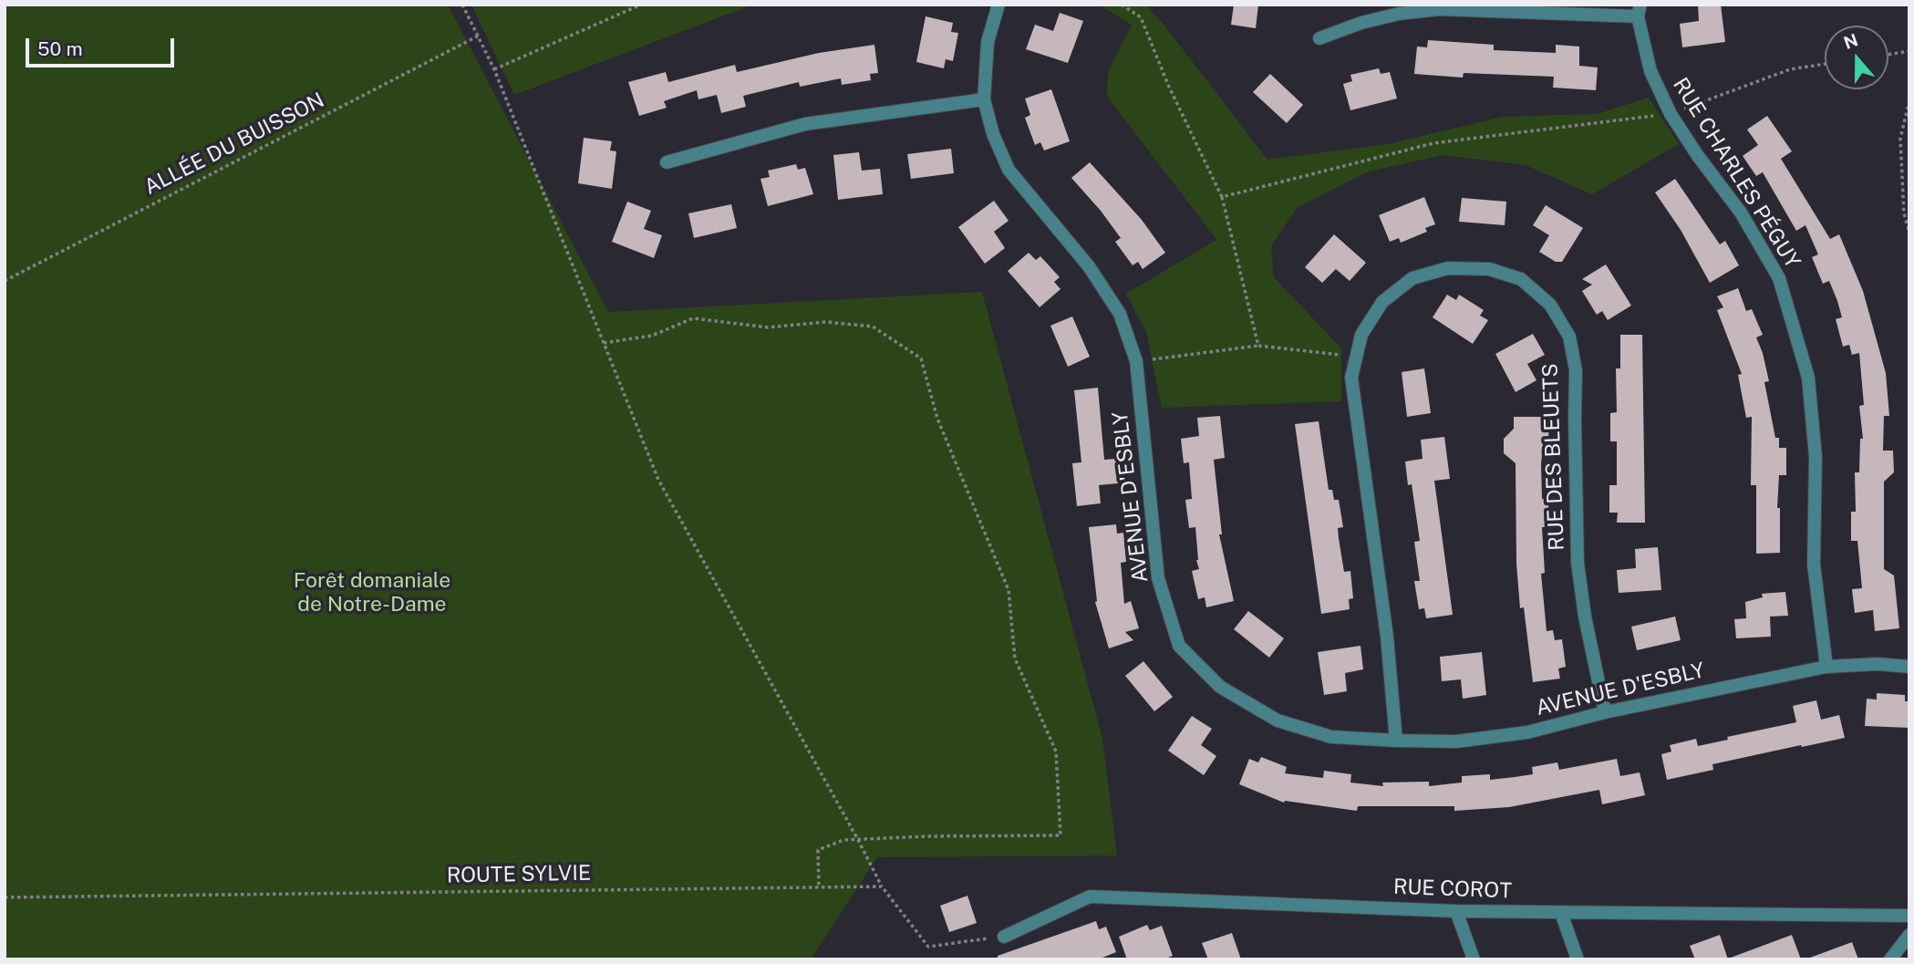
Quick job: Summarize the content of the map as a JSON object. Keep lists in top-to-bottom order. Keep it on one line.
{"streets":{"street":["RUE CHARLES PÉGUY","RUE DES BLEUETS","AVENUE D'ESBLY","RUE COROT"],"path":["ALLÉE DU BUISSON","ROUTE SYLVIE"]},"crossings":[["RUE CHARLES PÉGUY","AVENUE D'ESBLY"],["RUE DES BLEUETS","AVENUE D'ESBLY"]],"parks":["Forêt domaniale de Notre-Dame"],"scale_bar":"50 m","north":"top"}
